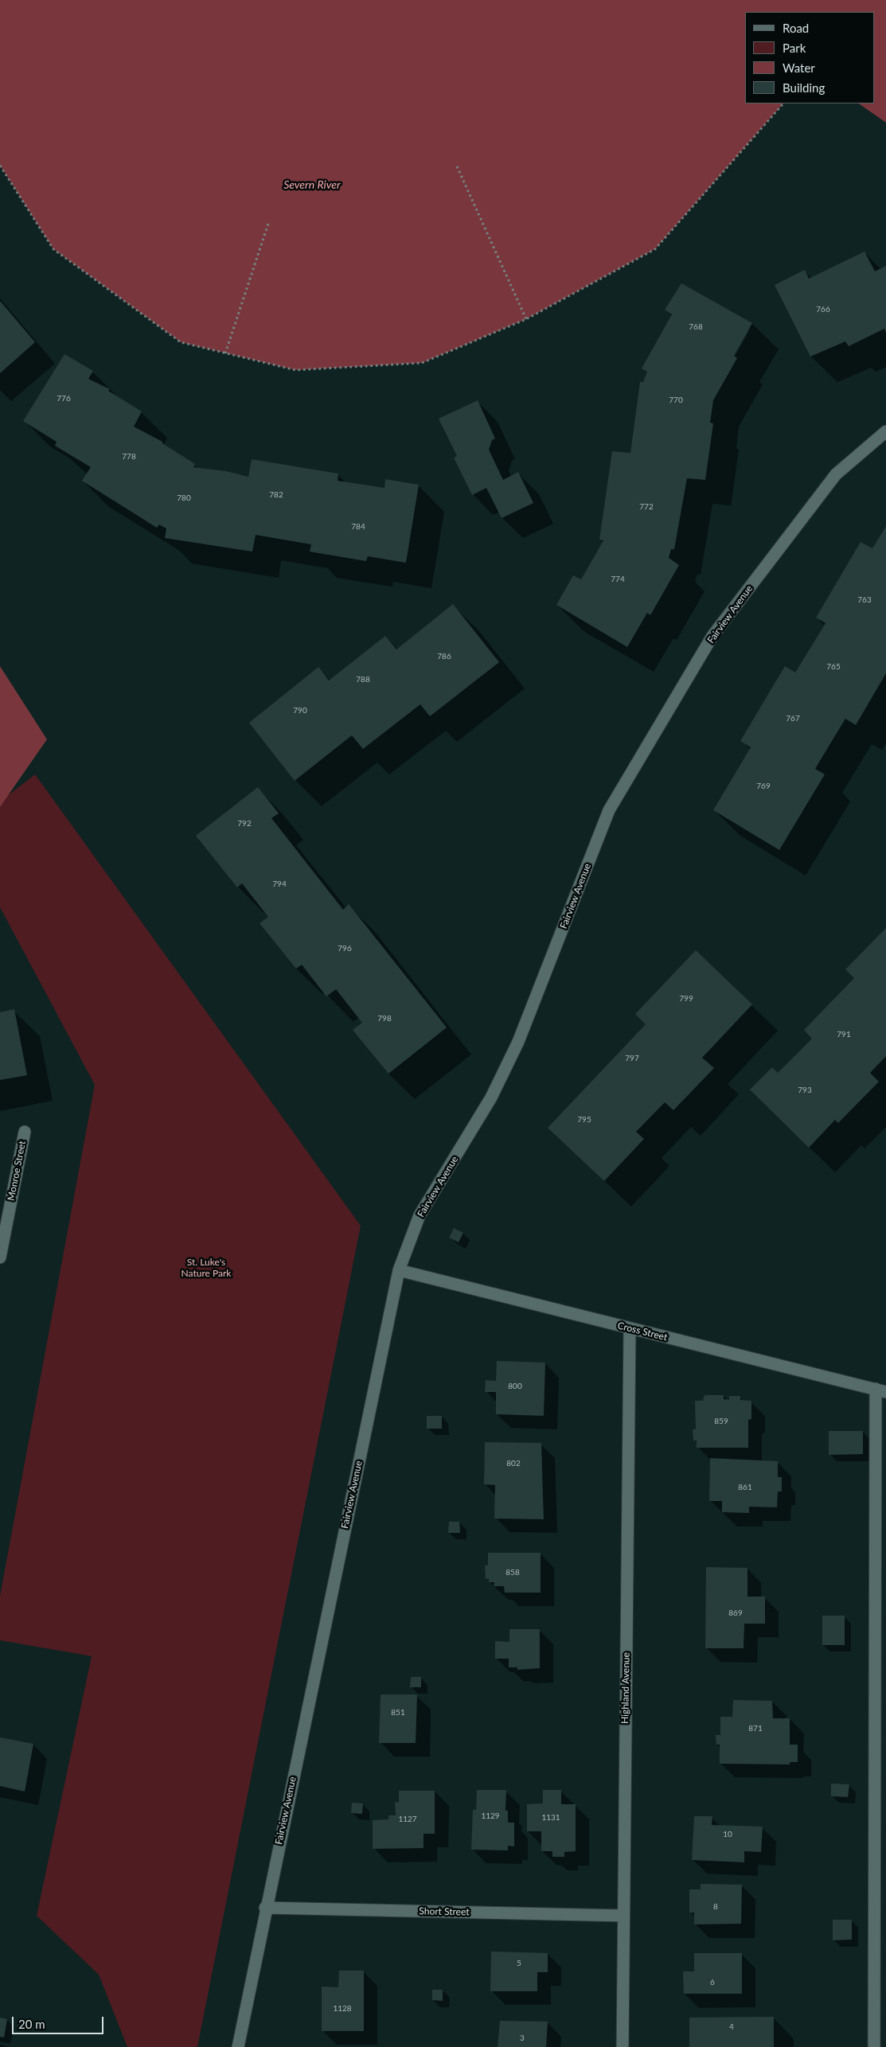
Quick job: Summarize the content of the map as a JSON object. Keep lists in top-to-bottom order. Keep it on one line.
{"streets":{"street":["Fairview Avenue","Monroe Street","Cross Street","Highland Avenue","Short Street"]},"crossings":[["Fairview Avenue","Cross Street"],["Fairview Avenue","Short Street"],["Cross Street","Highland Avenue"],["Highland Avenue","Short Street"]],"water":["Severn River"],"parks":["St. Luke's Nature Park"],"house_numbers":["766","768","776","770","778","782","780","772","784","774","763","786","765","788","790","767","769","792","794","796","799","798","791","797","793","795","800","859","802","861","858","869","851","871","1129","1131","1127","10","8","5","6","1128","4","3"],"legend":["Road","Park","Water","Building"],"scale_bar":"20 m"}
